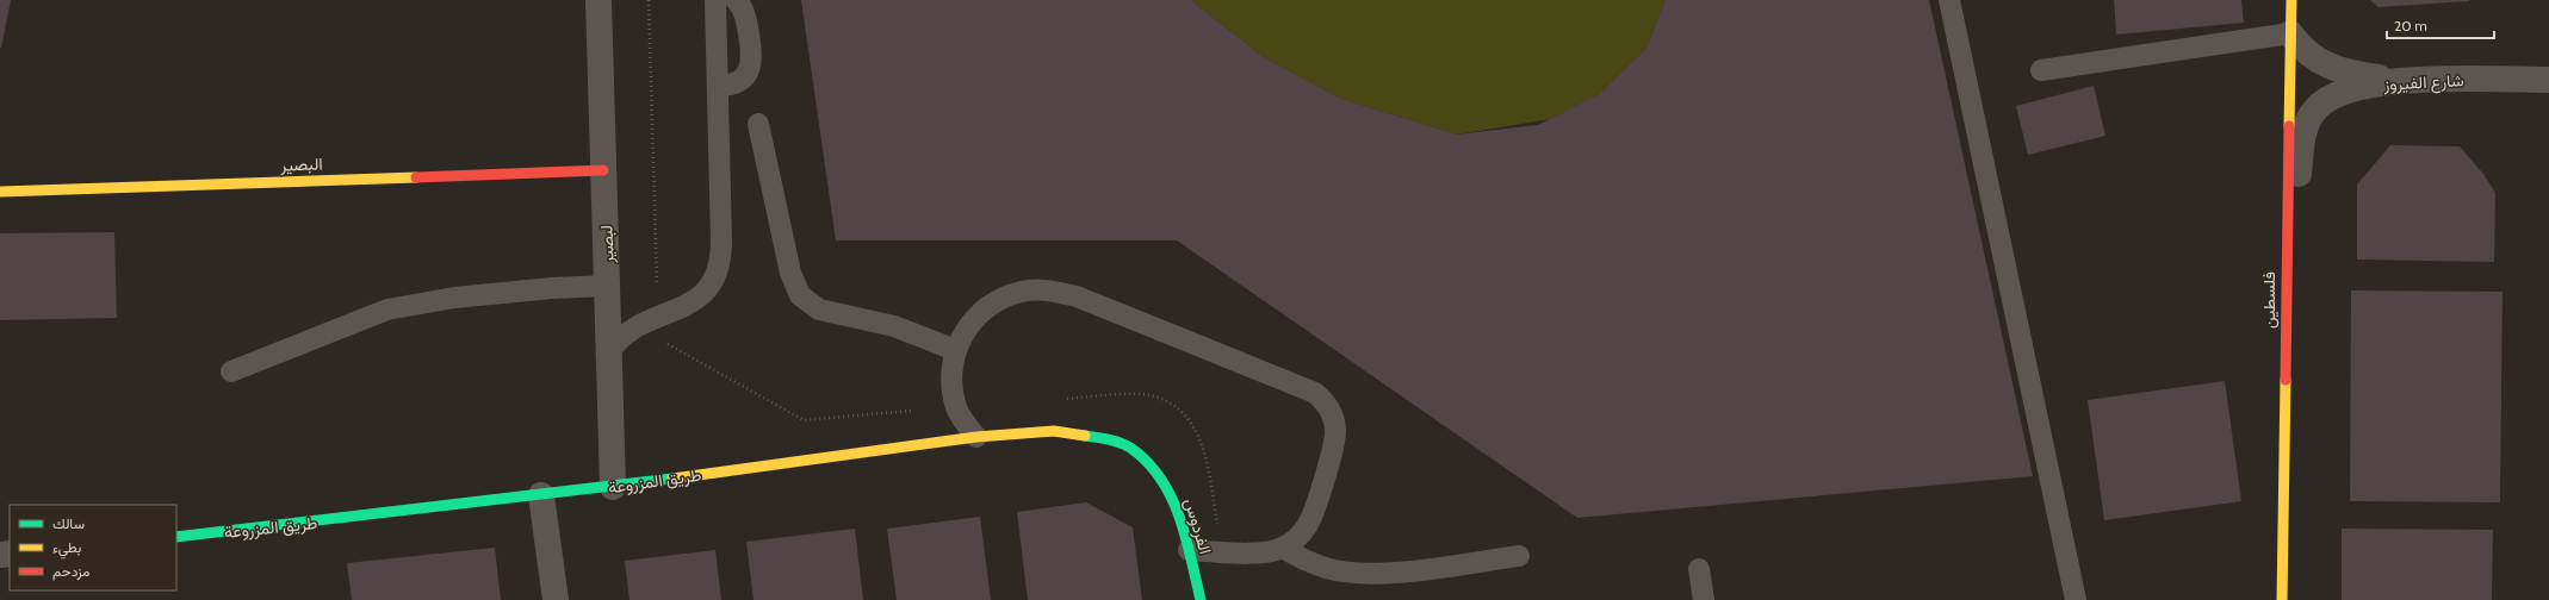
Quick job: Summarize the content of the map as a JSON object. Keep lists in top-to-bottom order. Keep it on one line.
{"streets":{"street":["شارع الفيروز","البصير","لبصير","فلسطين","طريق المزروعة","الفردوس"]},"crossings":[["شارع الفيروز","فلسطين"],["البصير","لبصير"],["لبصير","طريق المزروعة"],["طريق المزروعة","الفردوس"]],"legend":["سالك","بطيء","مزدحم"],"scale_bar":"20 m"}
